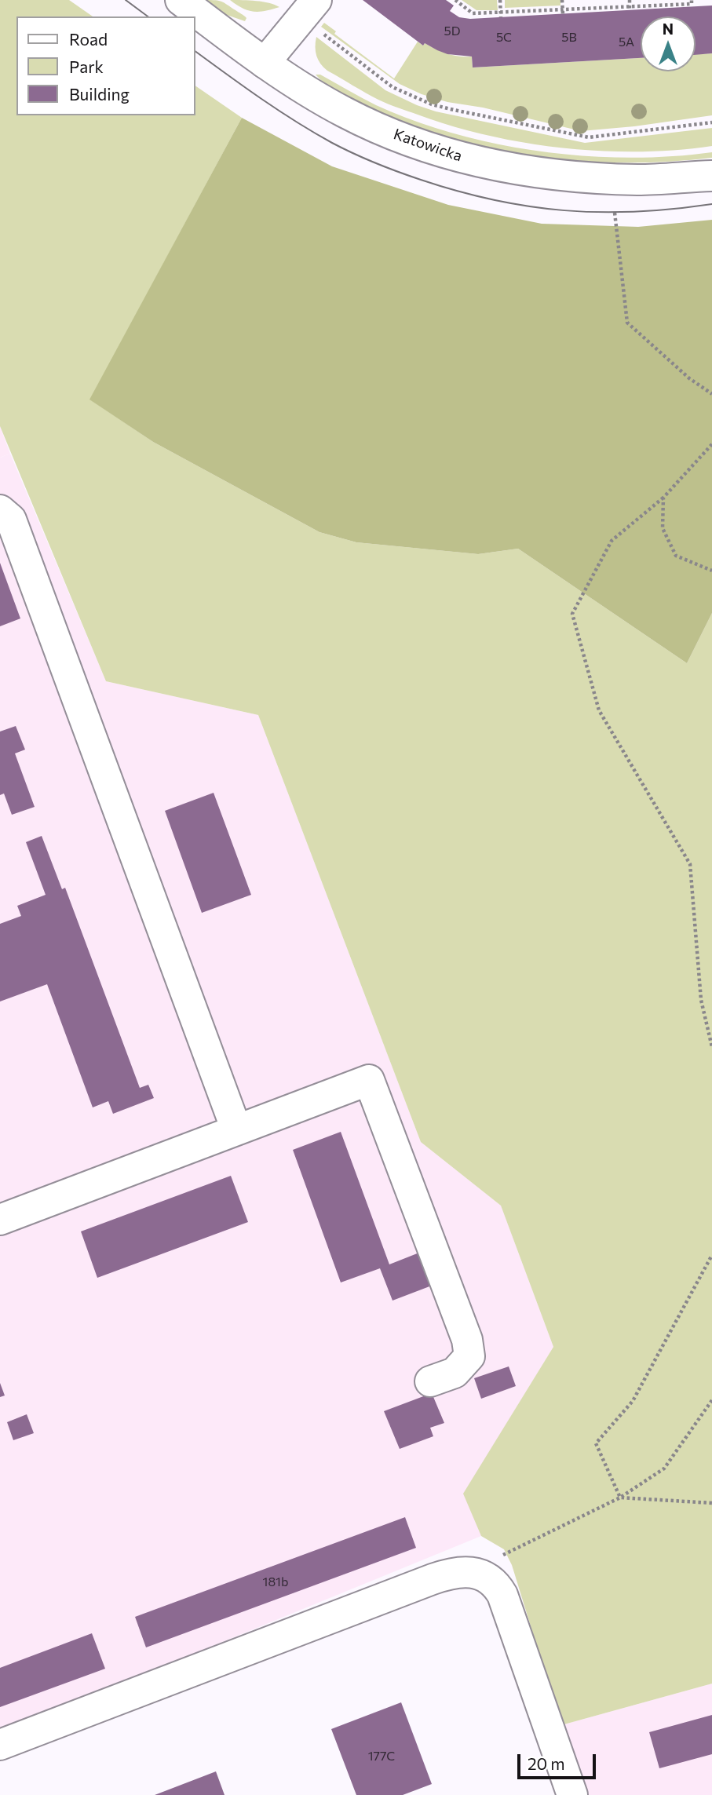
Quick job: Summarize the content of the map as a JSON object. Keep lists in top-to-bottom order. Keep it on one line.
{"streets":{"main road":["Katowicka"]},"house_numbers":["5D","5C","5B","5A","181b","177C"],"legend":["Road","Park","Building"],"scale_bar":"20 m","north":"top"}
